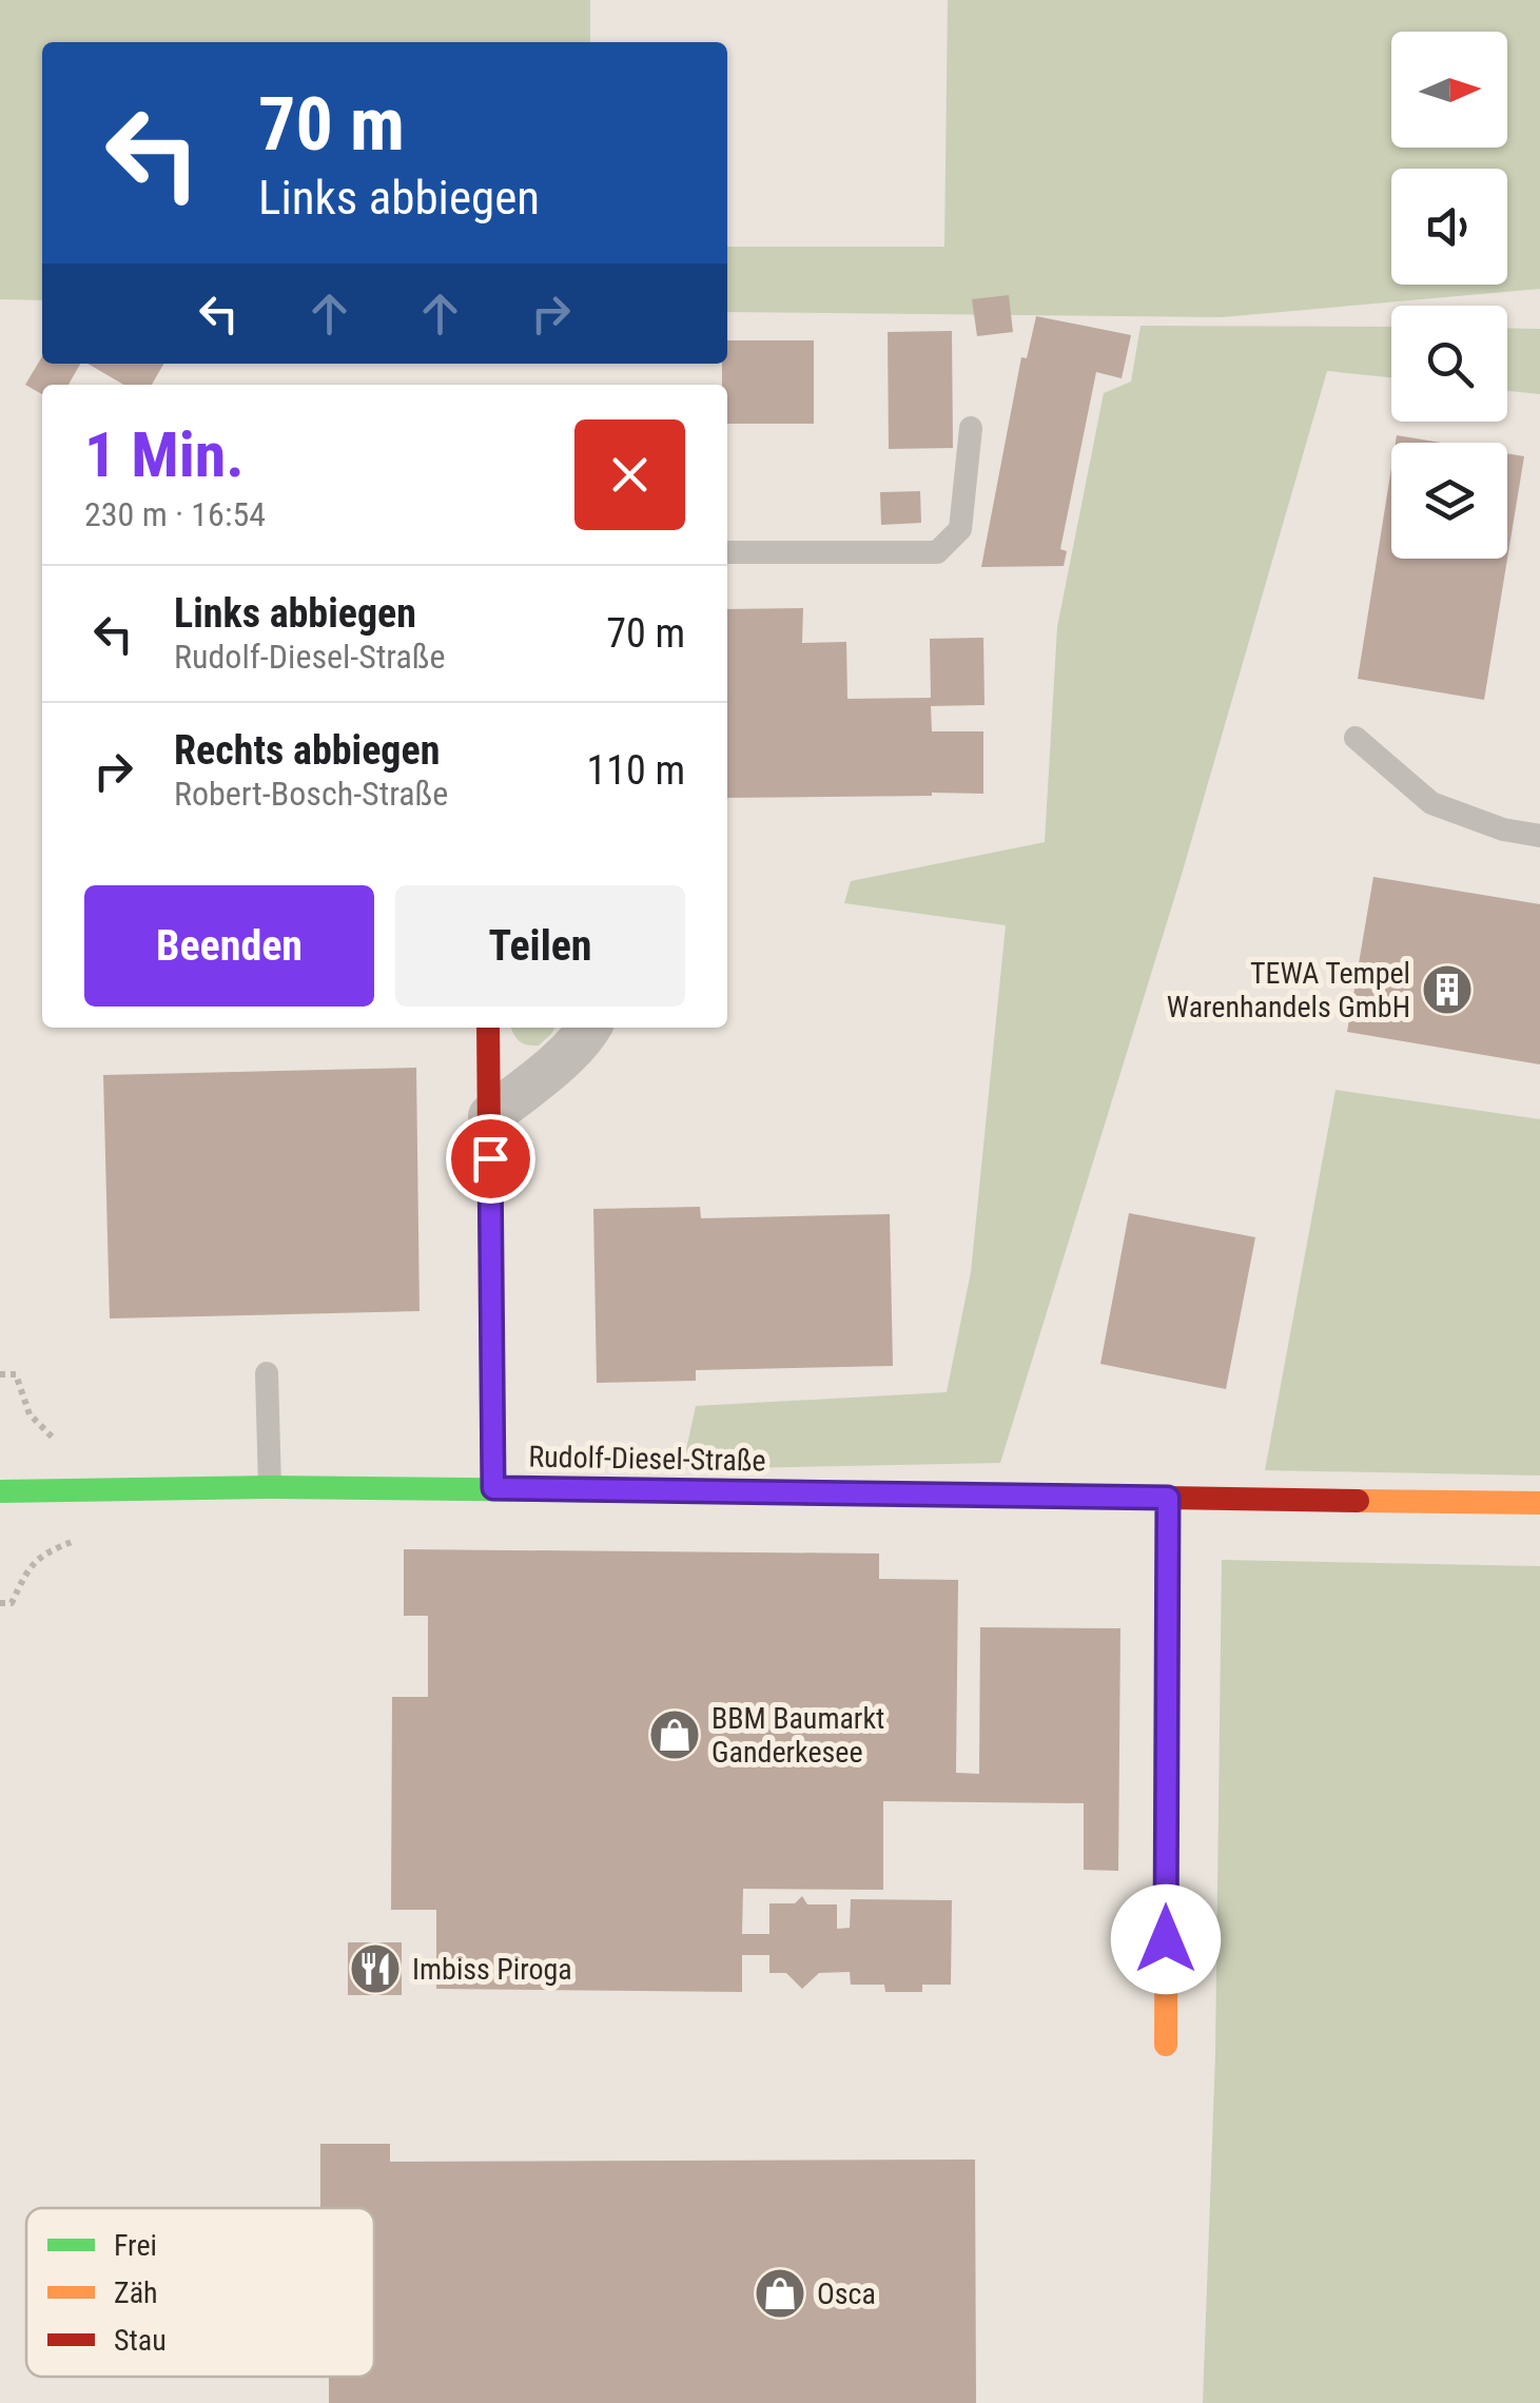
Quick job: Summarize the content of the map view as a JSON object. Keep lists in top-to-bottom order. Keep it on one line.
{"streets":{"street":["Rudolf-Diesel-Straße"]},"places":{"building":["TEWA Tempel Warenhandels GmbH"],"shop":["BBM Baumarkt Ganderkesee","Osca"],"restaurant":["Imbiss Piroga"]},"legend":["Frei","Zäh","Stau"],"north":"right","page":{"turn":["70 m","Links abbiegen"],"heading":["1 Min.","230 m · 16:54"],"list":[{"name":"Links abbiegen","note":"Rudolf-Diesel-Straße","value":"70 m"},{"name":"Rechts abbiegen","note":"Robert-Bosch-Straße","value":"110 m"}],"buttons":["Beenden","Teilen"]}}
